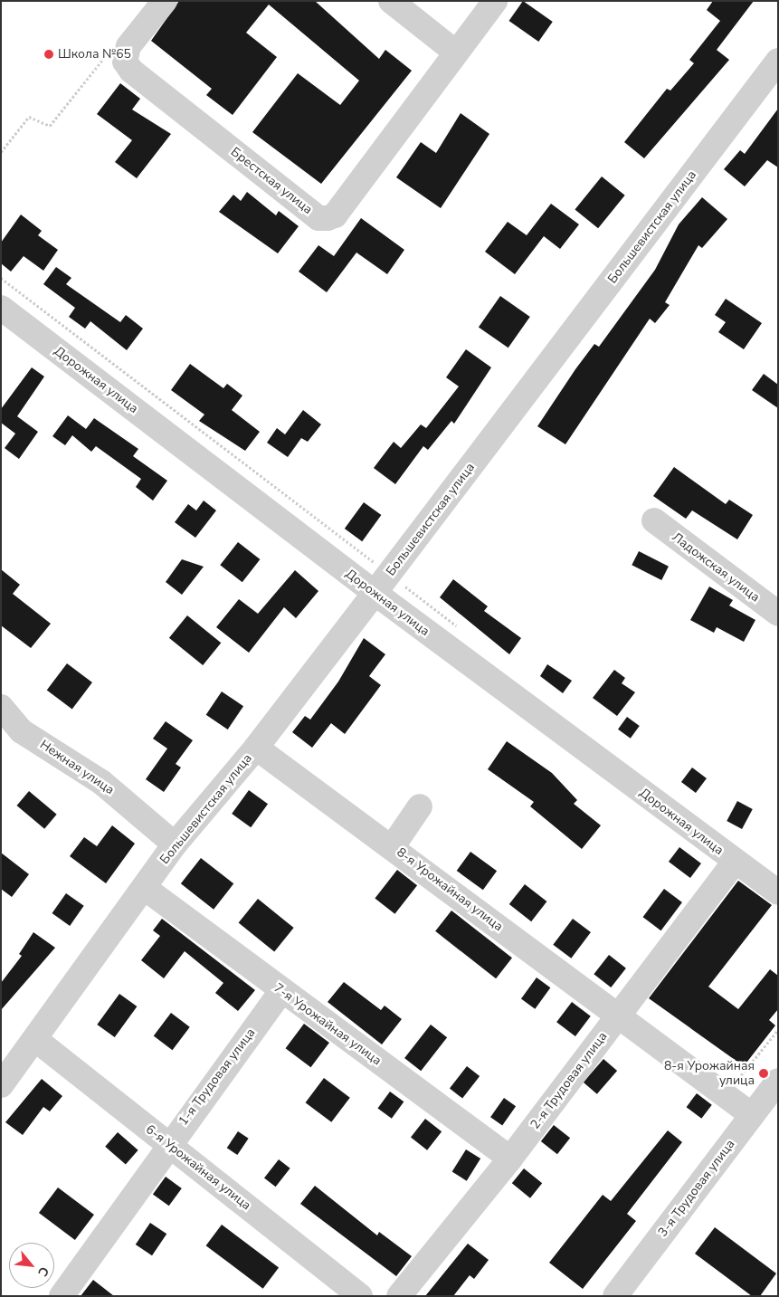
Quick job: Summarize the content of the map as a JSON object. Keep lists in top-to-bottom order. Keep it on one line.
{"streets":{"street":["Брестская улица","Большевистская улица","Дорожная улица","Ладожская улица","Нежная улица","8-я Урожайная улица","7-я Урожайная улица","1-я Трудовая улица","2-я Трудовая улица","6-я Урожайная улица","3-я Трудовая улица"]},"crossings":[["Большевистская улица","Дорожная улица"],["Большевистская улица","Нежная улица"],["Большевистская улица","8-я Урожайная улица"],["Большевистская улица","7-я Урожайная улица"],["Большевистская улица","6-я Урожайная улица"],["Дорожная улица","2-я Трудовая улица"],["8-я Урожайная улица","2-я Трудовая улица"],["8-я Урожайная улица","3-я Трудовая улица"],["7-я Урожайная улица","1-я Трудовая улица"],["7-я Урожайная улица","2-я Трудовая улица"],["1-я Трудовая улица","6-я Урожайная улица"]],"places":["Школа №65","8-я Урожайная улица"],"north":"bottom right"}
